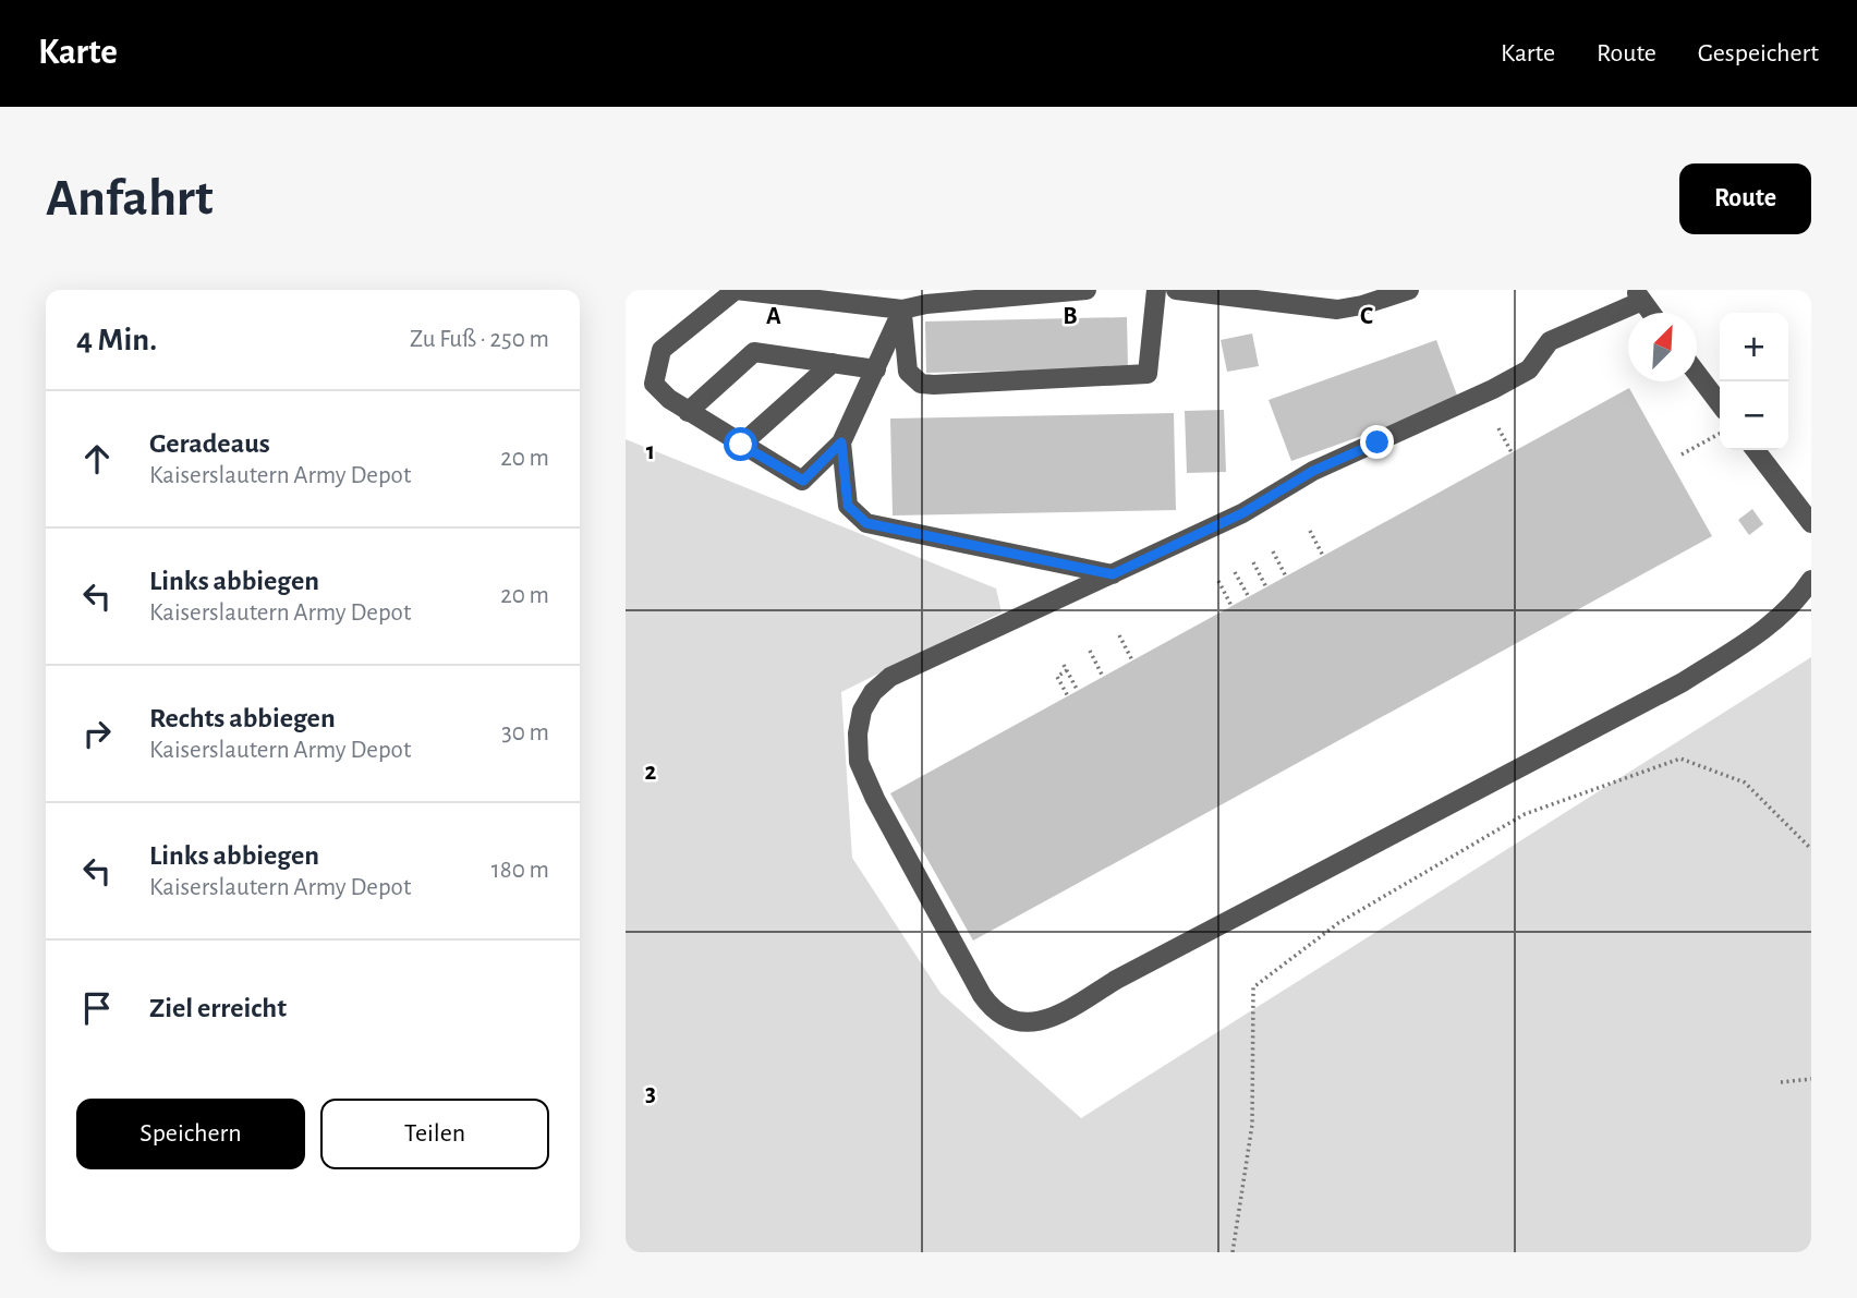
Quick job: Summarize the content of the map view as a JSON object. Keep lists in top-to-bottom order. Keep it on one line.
{"north":"top right","page":{"header":"Karte","nav":["Karte","Route","Gespeichert"],"buttons":["Route",["Speichern","Teilen"]],"title":"Anfahrt","heading":["4 Min.","Zu Fuß · 250 m"],"map_buttons":["+","−"],"list":[["Geradeaus","Kaiserslautern Army Depot","20 m"],["Links abbiegen","Kaiserslautern Army Depot","20 m"],["Rechts abbiegen","Kaiserslautern Army Depot","30 m"],["Links abbiegen","Kaiserslautern Army Depot","180 m"],"Ziel erreicht"]},"grid":{"columns":["A","B","C"],"rows":["1","2","3"]}}
